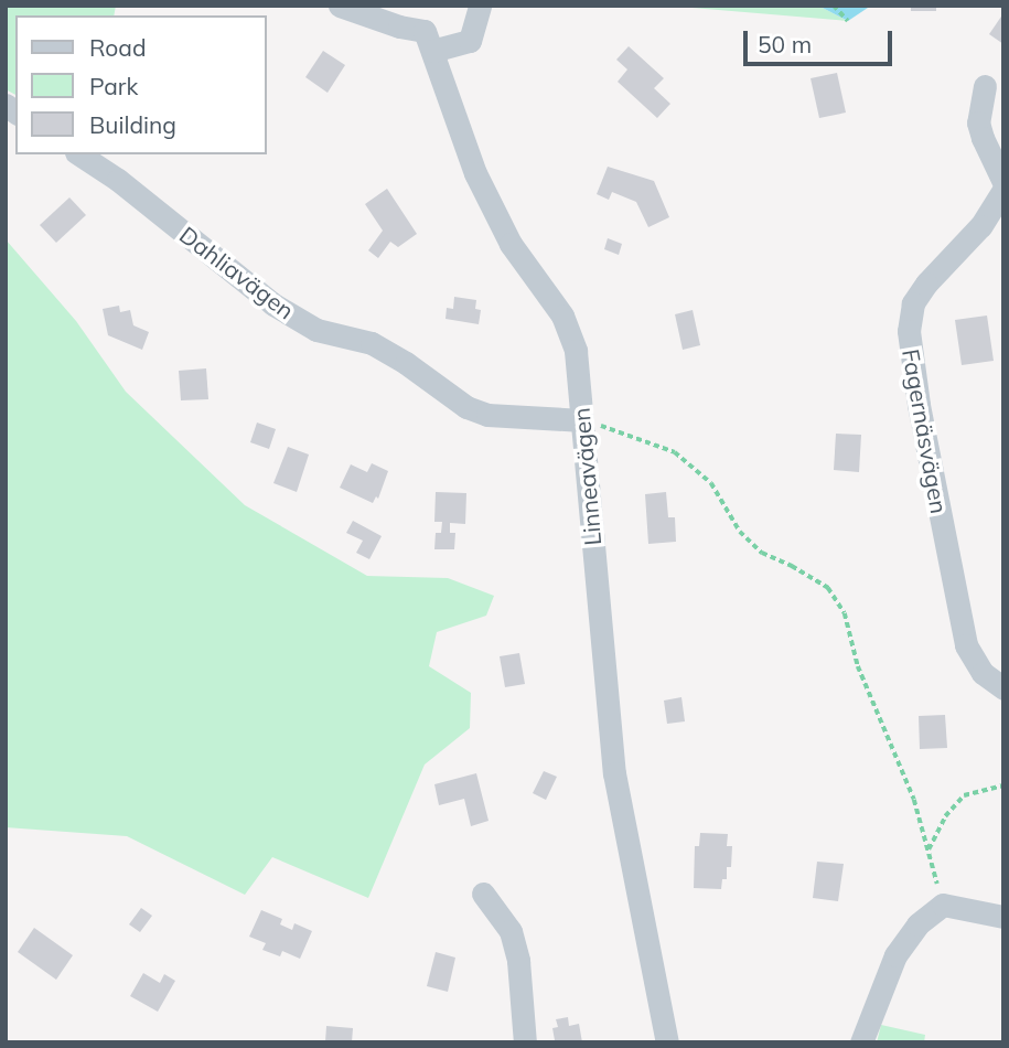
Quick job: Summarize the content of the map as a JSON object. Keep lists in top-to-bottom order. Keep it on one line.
{"streets":{"street":["Dahliavägen","Fagernäsvägen","Linneavägen"]},"crossings":[["Dahliavägen","Linneavägen"]],"legend":["Road","Park","Building"],"scale_bar":"50 m"}
